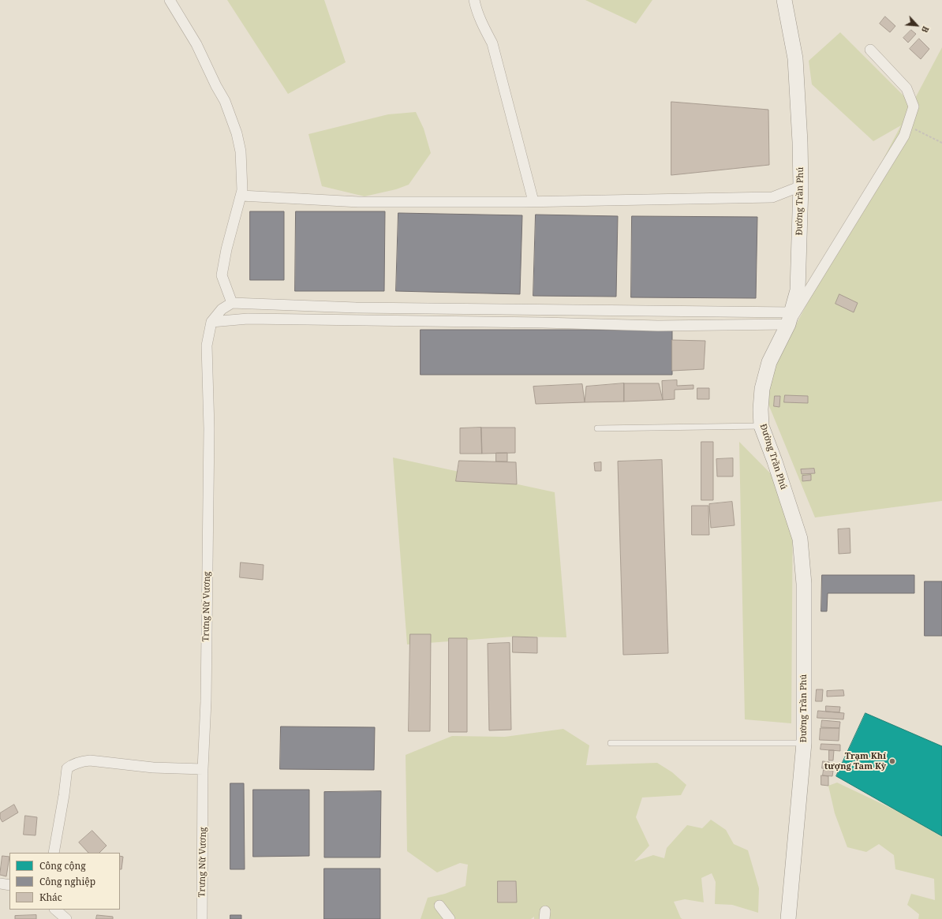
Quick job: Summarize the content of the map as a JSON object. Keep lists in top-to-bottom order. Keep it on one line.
{"streets":{"main road":["Đường Trần Phú"],"street":["Trưng Nữ Vương"]},"places":["Trạm Khí tượng Tam Kỳ"],"legend":["Công cộng","Công nghiệp","Khác"],"north":"bottom right"}
